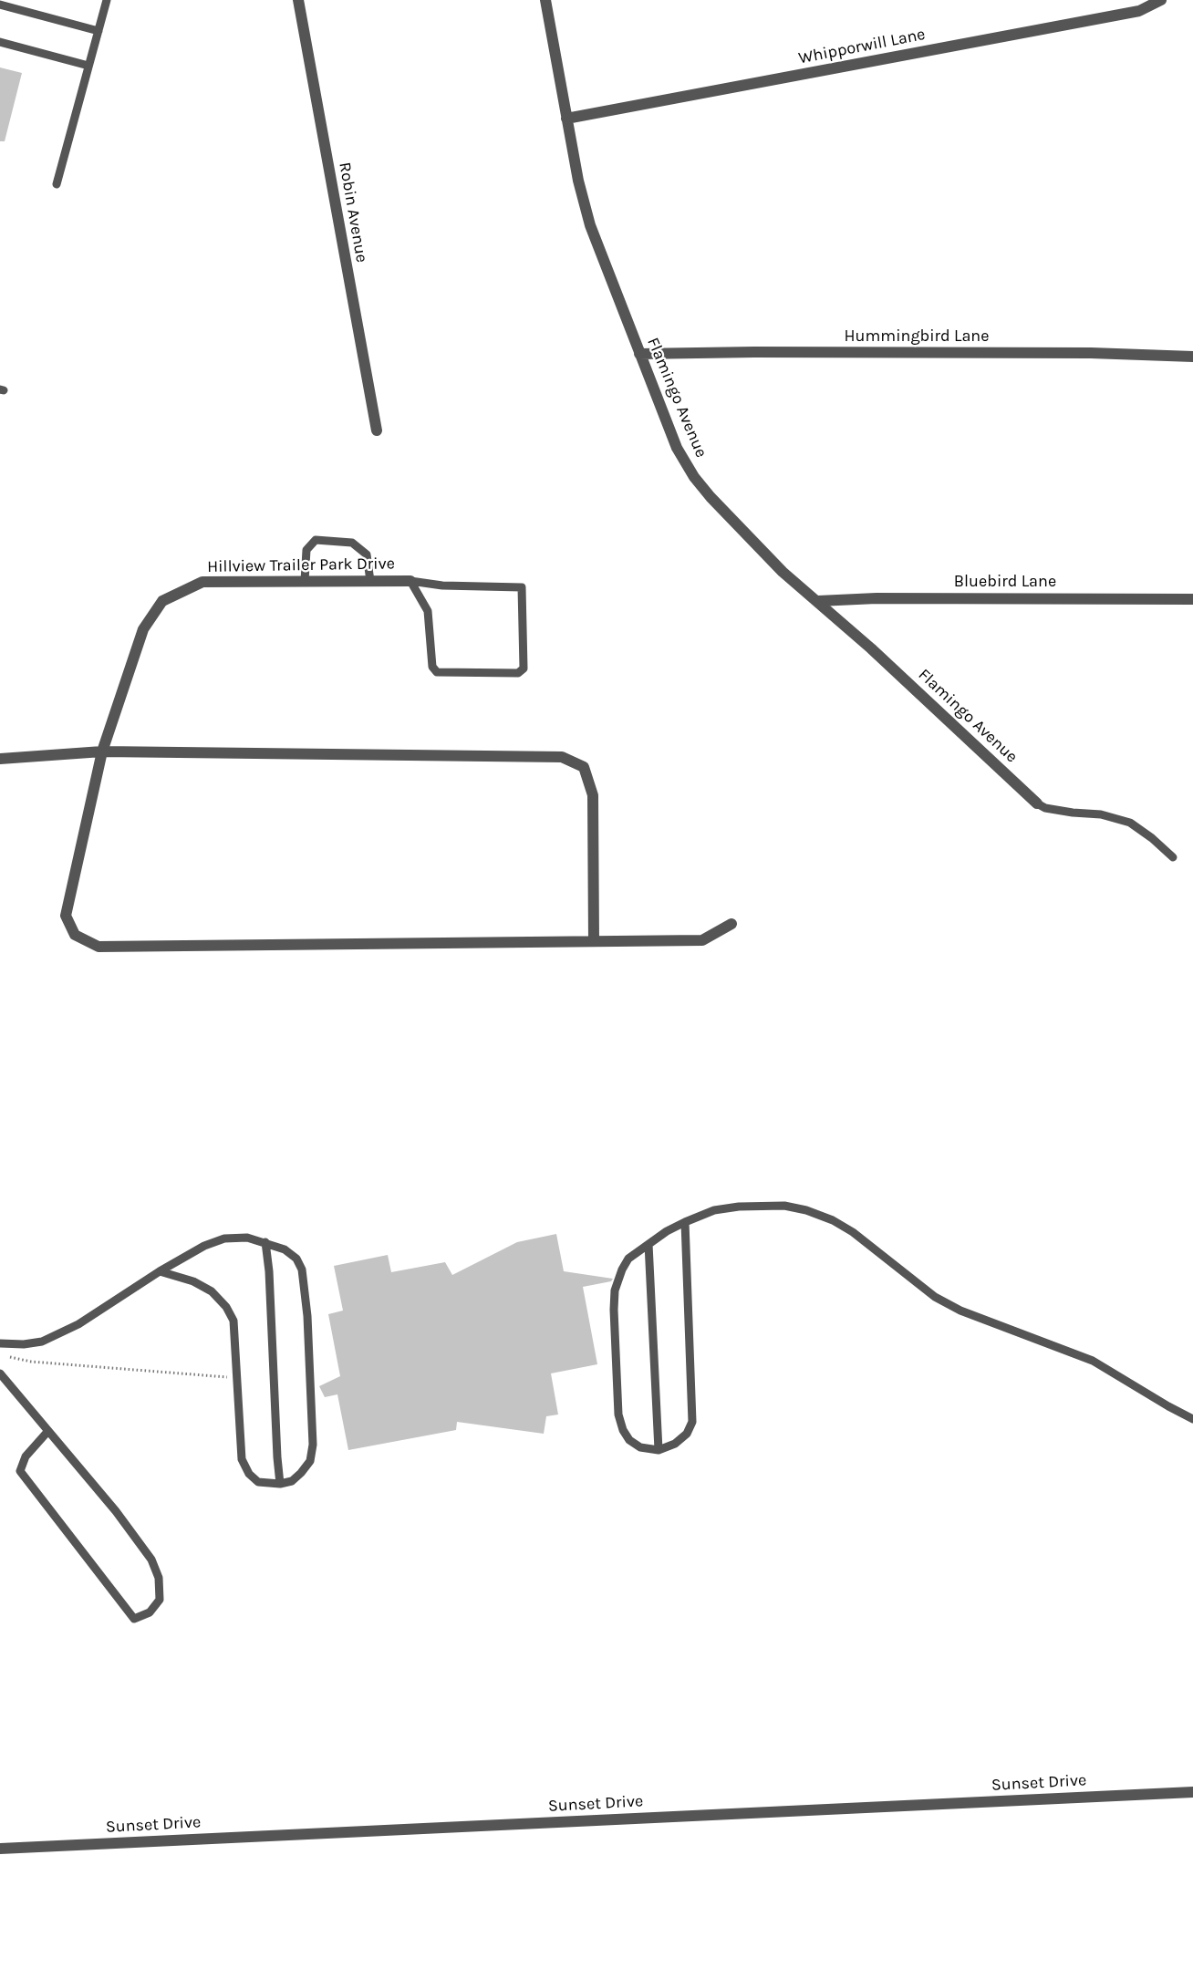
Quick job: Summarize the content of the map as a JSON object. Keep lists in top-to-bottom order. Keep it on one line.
{"streets":{"street":["Whipporwill Lane","Robin Avenue","Hummingbird Lane","Flamingo Avenue","Hillview Trailer Park Drive","Bluebird Lane","Sunset Drive"]},"crossings":[["Whipporwill Lane","Flamingo Avenue"],["Hummingbird Lane","Flamingo Avenue"],["Flamingo Avenue","Bluebird Lane"]]}
